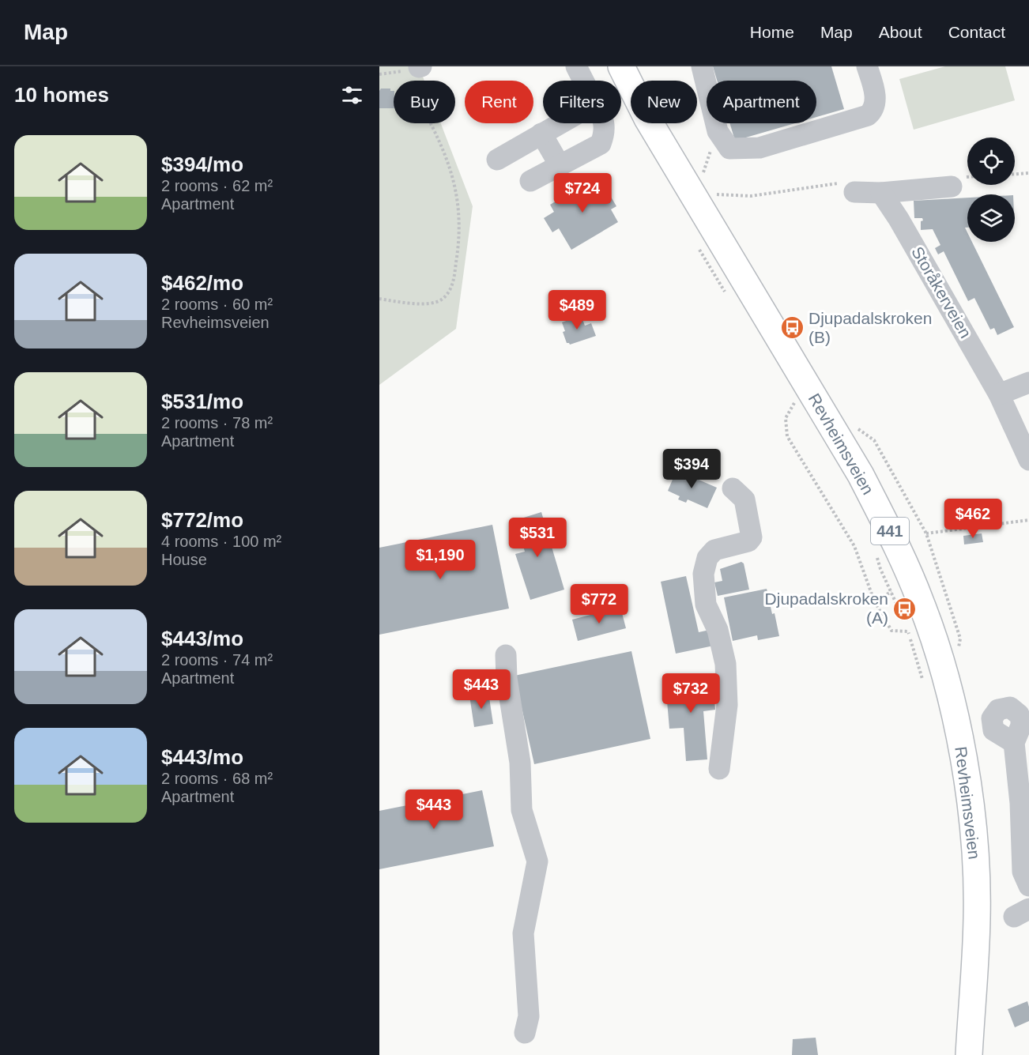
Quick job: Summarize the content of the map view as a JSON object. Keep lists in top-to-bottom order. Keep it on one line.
{"streets":{"main road":["Revheimsveien","441"],"street":["Storåkerveien"]},"places":{"bus stop":["Djupadalskroken (B)","Djupadalskroken (A)"]},"page":{"header":"Map","nav":["Home","Map","About","Contact"],"heading":"10 homes","chip":["Buy","Rent","Filters","New","Apartment"],"list":[{"name":"$394/mo","note":"2 rooms · 62 m² · Apartment"},{"name":"$462/mo","note":"2 rooms · 60 m² · Revheimsveien"},{"name":"$531/mo","note":"2 rooms · 78 m² · Apartment"},{"name":"$772/mo","note":"4 rooms · 100 m² · House"},{"name":"$443/mo","note":"2 rooms · 74 m² · Apartment"},{"name":"$443/mo","note":"2 rooms · 68 m² · Apartment"}],"price":["$724","$489","$394","$462","$531","$1,190","$772","$443","$732","$443"]}}
